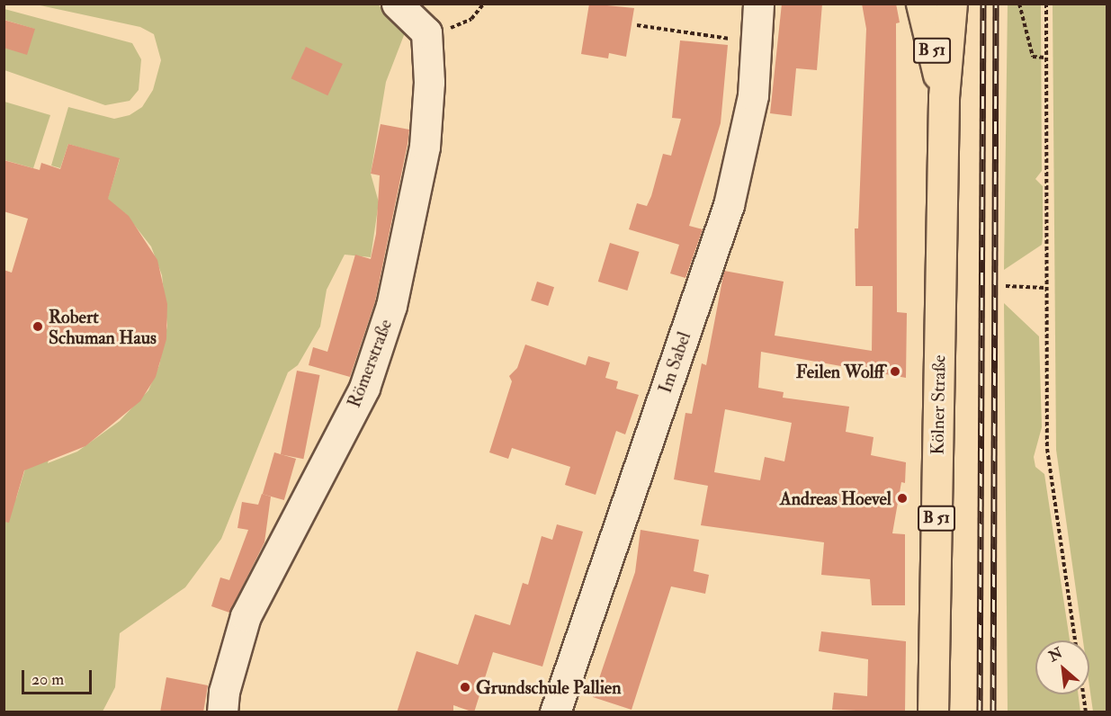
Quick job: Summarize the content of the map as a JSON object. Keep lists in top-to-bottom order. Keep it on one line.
{"streets":{"main road":["B 51","Kölner Straße"],"street":["Im Sabel","Römerstraße"]},"crossings":[["B 51","Kölner Straße"]],"places":["Robert Schuman Haus","Feilen Wolff","Andreas Hoevel","Grundschule Pallien"],"scale_bar":"20 m","north":"top left"}
